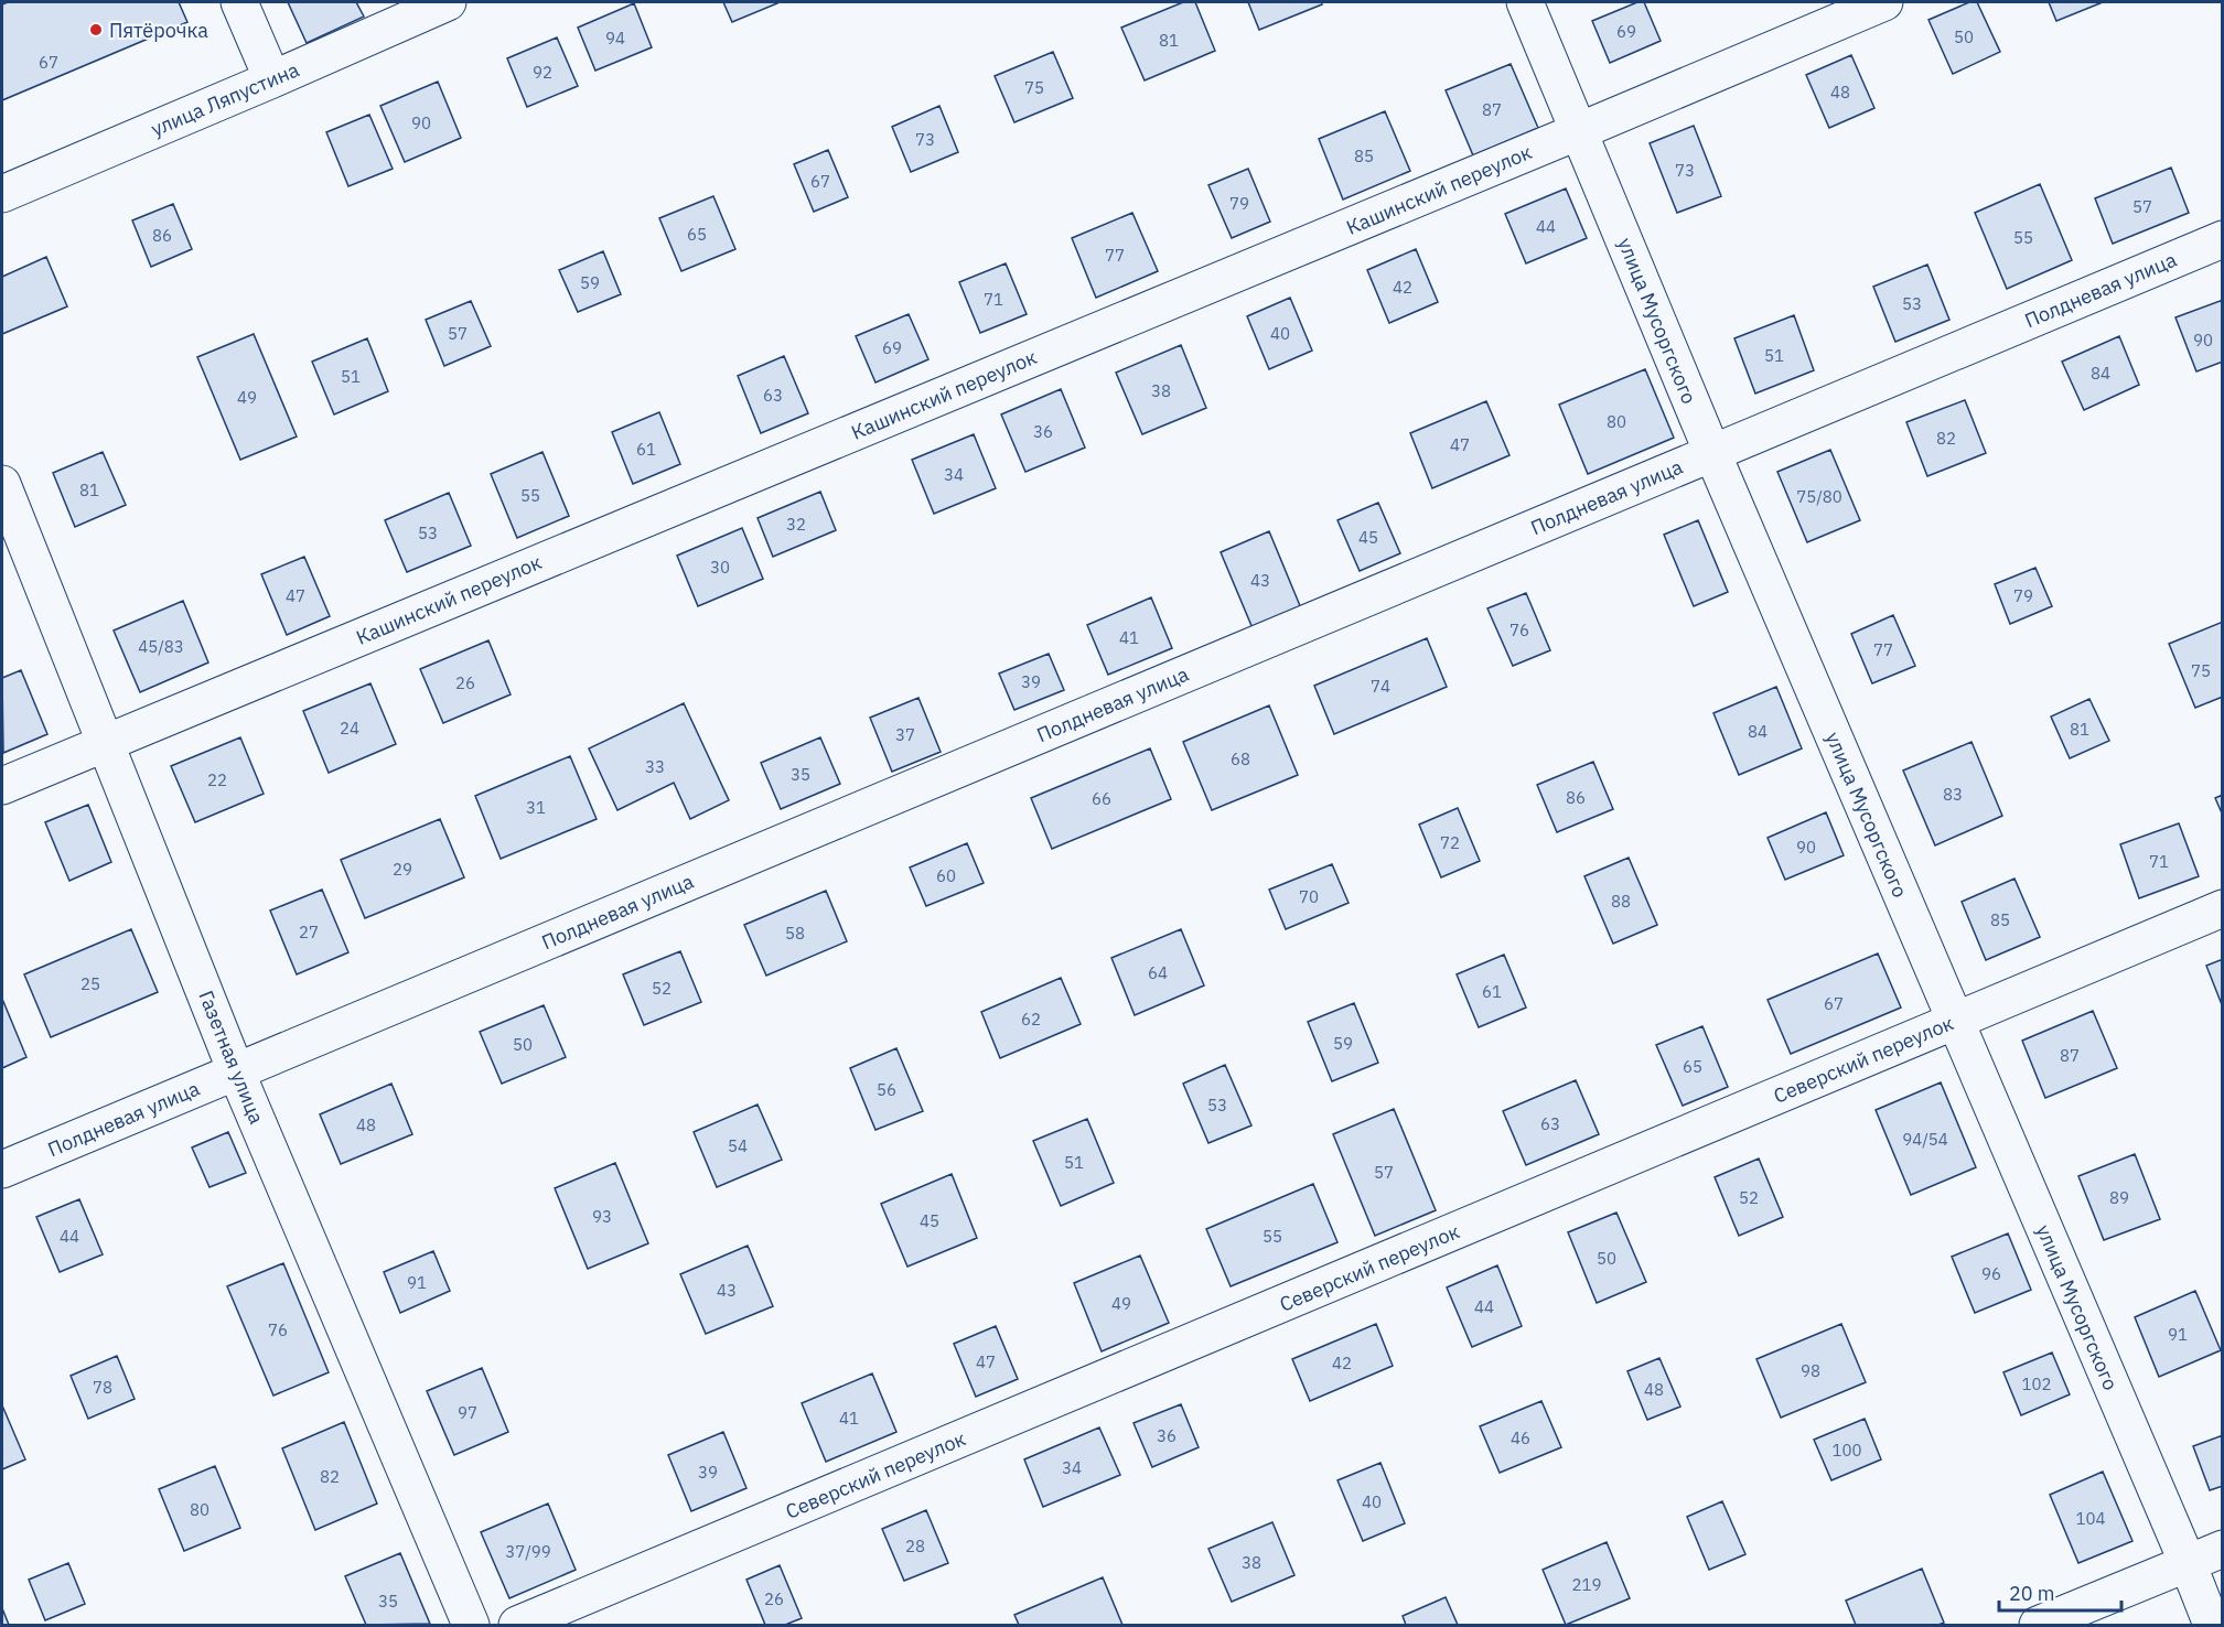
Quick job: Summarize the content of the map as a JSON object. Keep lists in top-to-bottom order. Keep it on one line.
{"streets":{"street":["улица Ляпустина","Кашинский переулок","Полдневая улица","улица Мусоргского","Газетная улица","Северский переулок"]},"crossings":[["Кашинский переулок","улица Мусоргского"],["Кашинский переулок","Газетная улица"],["Полдневая улица","улица Мусоргского"],["Полдневая улица","Газетная улица"],["улица Мусоргского","Северский переулок"]],"places":["Пятёрочка"],"house_numbers":["69","50","94","81","67","92","75","48","87","90","73","85","73","67","79","57","44","65","86","55","77","59","42","71","53","57","40","90","69","51","84","51","38","63","49","80","36","82","47","61","34","81","55","75/80","32","53","45","30","43","47","79","76","41","45/83","77","75","39","26","74","24","81","84","37","68","33","35","22","83","86","66","31","72","90","71","29","60","70","88","85","27","58","64","25","52","61","67","62","59","50","87","65","56","53","63","48","94/54","54","51","57","52","89","93","45","44","55","50","96","91","43","49","44","76","91","47","42","98","102","78","48","97","41","36","46","100","34","39","82","40","80","104","28","37/99","38","219","26","35"],"scale_bar":"20 m"}
